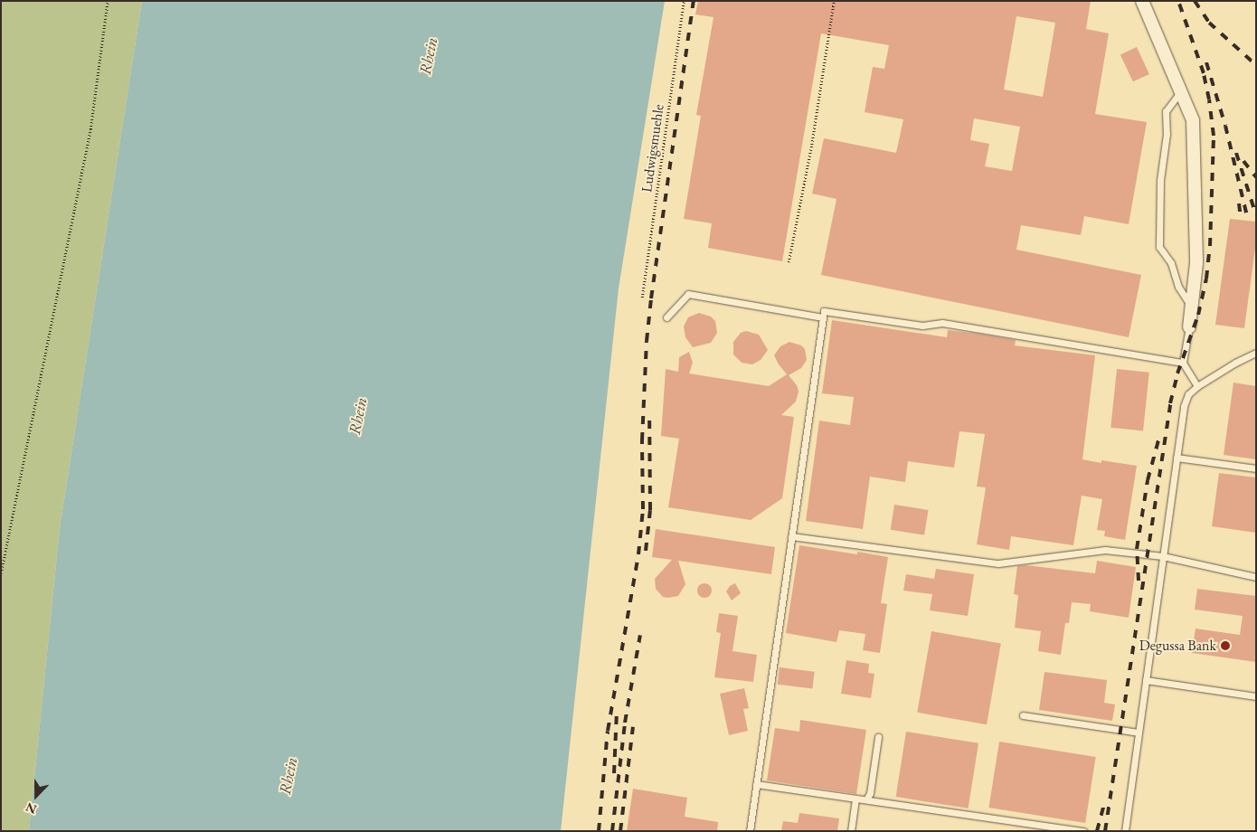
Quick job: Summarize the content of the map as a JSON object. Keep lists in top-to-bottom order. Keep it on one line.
{"streets":{"path":["Ludwigsmuehle"]},"water":["Rhein"],"places":["Degussa Bank"],"north":"bottom"}
